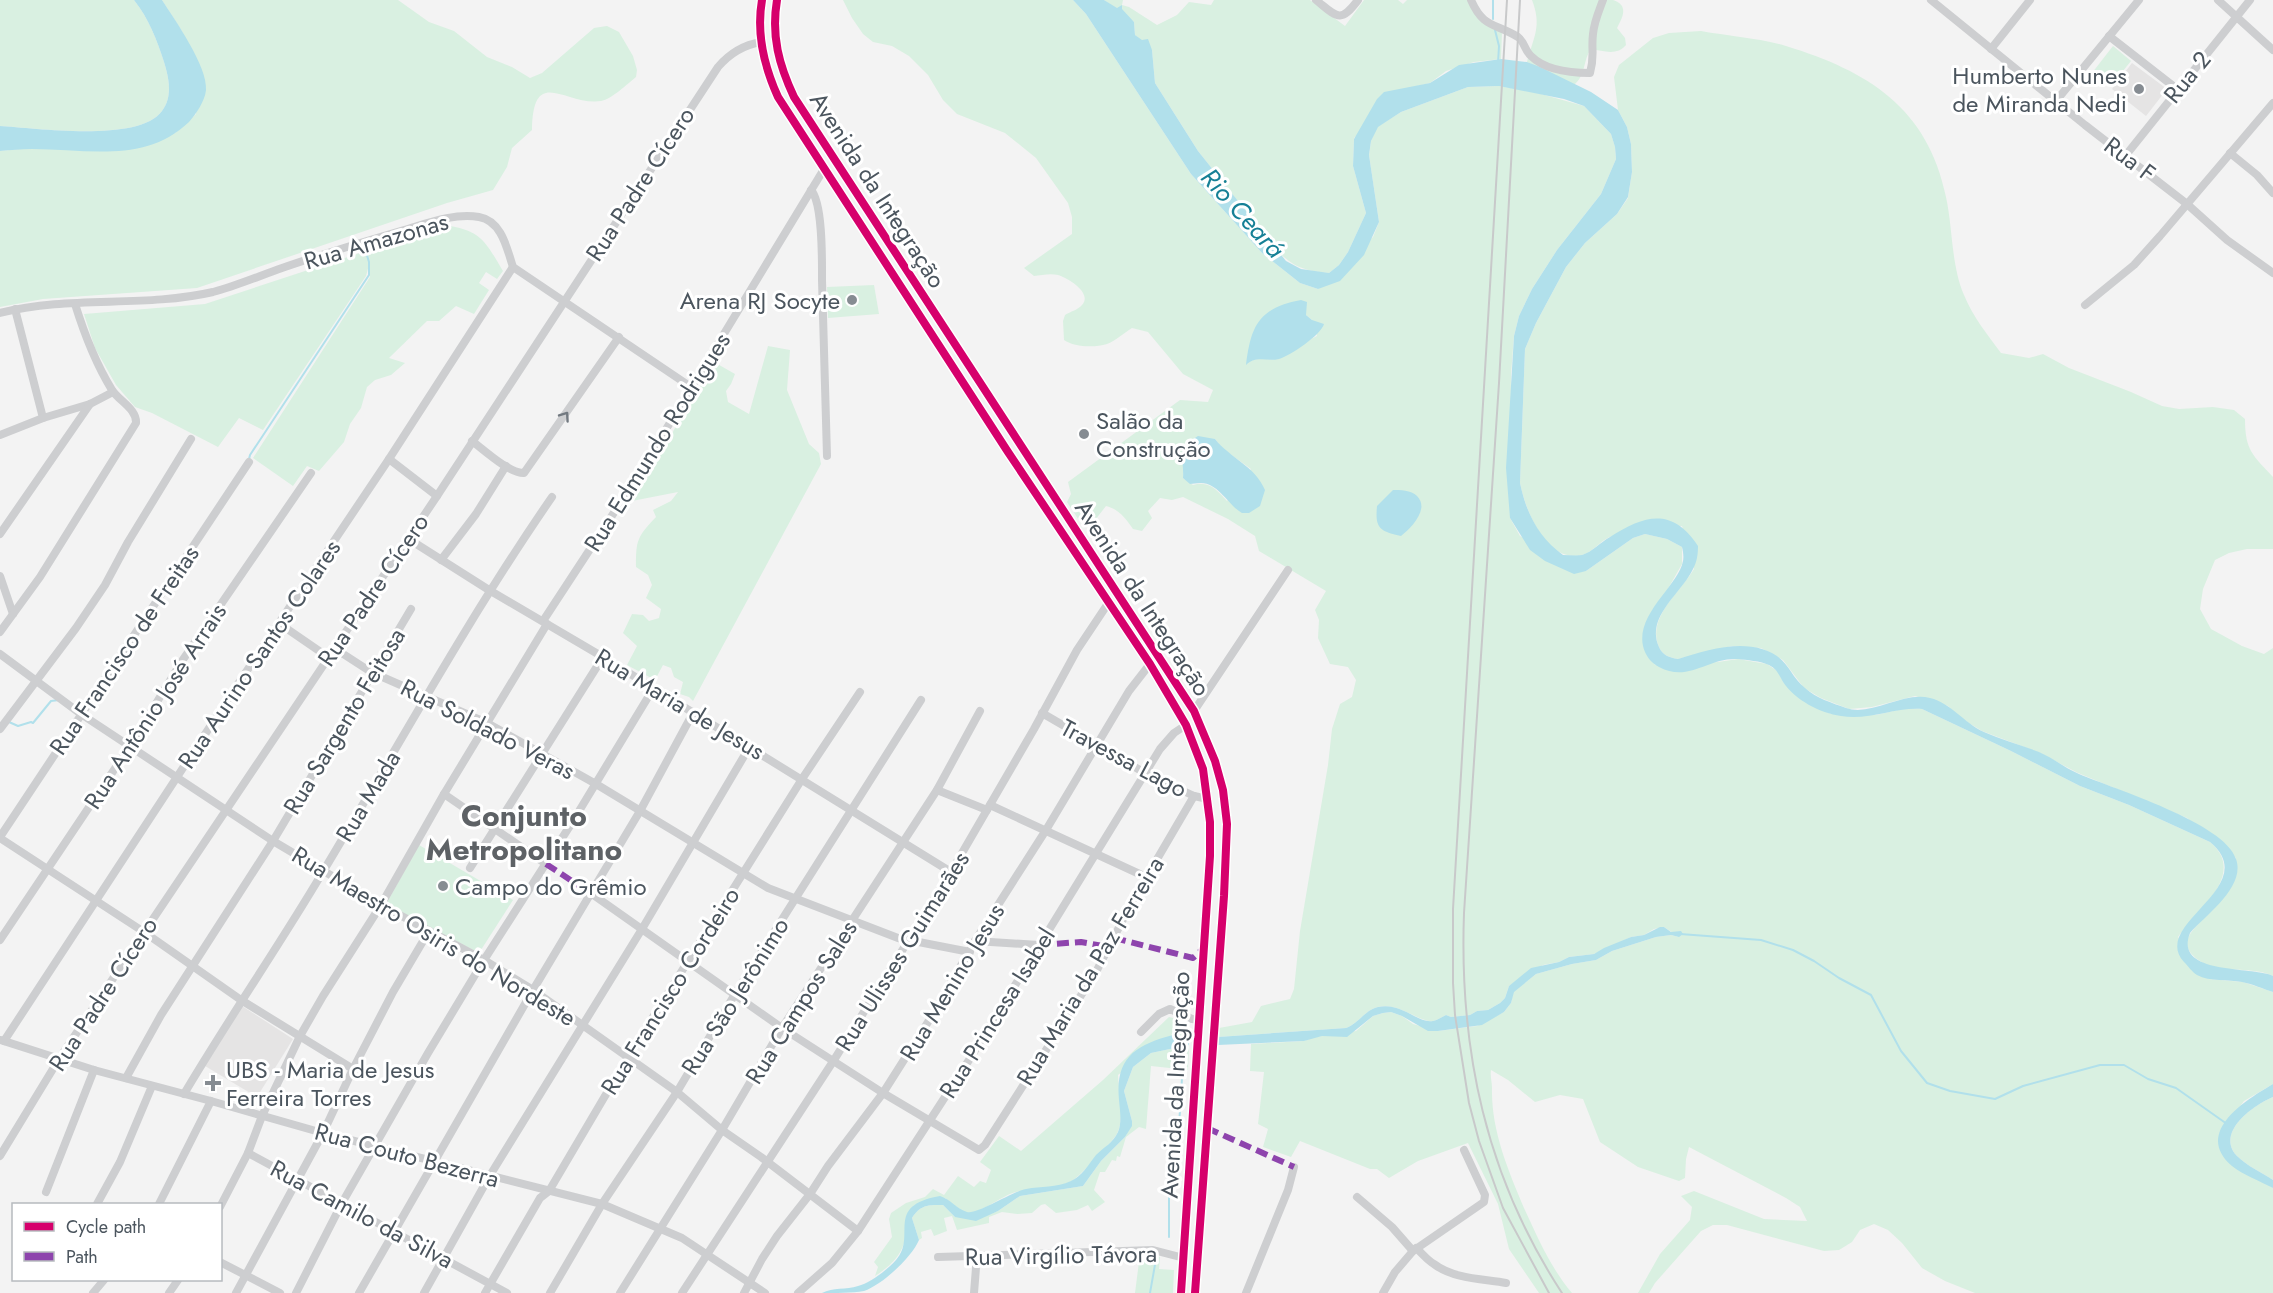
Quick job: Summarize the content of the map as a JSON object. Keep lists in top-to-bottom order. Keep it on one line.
{"streets":{"main road":["Avenida da Integração"],"street":["Rua 2","Rua F","Rua Padre Cícero","Rua Amazonas","Rua Edmundo Rodrigues","Rua Francisco de Freitas","Rua Aurino Santos Colares","Rua Maria de Jesus","Rua Antônio José Arrais","Rua Sargento Feitosa","Rua Soldado Veras","Travessa Lago","Rua Mada","Rua Maestro Osiris do Nordeste","Rua Ulisses Guimarães","Rua Maria da Paz Ferreira","Rua Menino Jesus","Rua Francisco Cordeiro","Rua São Jerônimo","Rua Campos Sales","Rua Princesa Isabel","Rua Couto Bezerra","Rua Camilo da Silva","Rua Virgílio Távora"]},"crossings":[["Rua 2","Rua F"],["Rua Padre Cícero","Avenida da Integração"],["Rua Padre Cícero","Rua Maria de Jesus"],["Rua Padre Cícero","Rua Soldado Veras"],["Rua Padre Cícero","Rua Maestro Osiris do Nordeste"],["Rua Padre Cícero","Rua Couto Bezerra"],["Avenida da Integração","Rua Edmundo Rodrigues"],["Avenida da Integração","Travessa Lago"],["Avenida da Integração","Rua Ulisses Guimarães"],["Avenida da Integração","Rua Menino Jesus"],["Avenida da Integração","Rua Princesa Isabel"],["Avenida da Integração","Rua Virgílio Távora"],["Rua Amazonas","Rua Aurino Santos Colares"],["Rua Edmundo Rodrigues","Rua Maria de Jesus"],["Rua Edmundo Rodrigues","Rua Soldado Veras"],["Rua Edmundo Rodrigues","Rua Maestro Osiris do Nordeste"],["Rua Edmundo Rodrigues","Rua Couto Bezerra"],["Rua Edmundo Rodrigues","Rua Camilo da Silva"],["Rua Francisco de Freitas","Rua Maestro Osiris do Nordeste"],["Rua Aurino Santos Colares","Rua Maestro Osiris do Nordeste"],["Rua Aurino Santos Colares","Rua Couto Bezerra"],["Rua Maria de Jesus","Rua Mada"],["Rua Maria de Jesus","Rua Ulisses Guimarães"],["Rua Maria de Jesus","Rua Francisco Cordeiro"],["Rua Maria de Jesus","Rua São Jerônimo"],["Rua Maria de Jesus","Rua Campos Sales"],["Rua Antônio José Arrais","Rua Maestro Osiris do Nordeste"],["Rua Sargento Feitosa","Rua Soldado Veras"],["Rua Sargento Feitosa","Rua Maestro Osiris do Nordeste"],["Rua Sargento Feitosa","Rua Couto Bezerra"],["Rua Soldado Veras","Rua Mada"],["Rua Soldado Veras","Rua Ulisses Guimarães"],["Rua Soldado Veras","Rua Menino Jesus"],["Rua Soldado Veras","Rua Francisco Cordeiro"],["Rua Soldado Veras","Rua São Jerônimo"],["Rua Soldado Veras","Rua Campos Sales"],["Travessa Lago","Rua Ulisses Guimarães"],["Travessa Lago","Rua Maria da Paz Ferreira"],["Travessa Lago","Rua Menino Jesus"],["Travessa Lago","Rua Princesa Isabel"],["Rua Mada","Rua Maestro Osiris do Nordeste"],["Rua Mada","Rua Couto Bezerra"],["Rua Maestro Osiris do Nordeste","Rua Ulisses Guimarães"],["Rua Maestro Osiris do Nordeste","Rua Menino Jesus"],["Rua Maestro Osiris do Nordeste","Rua Francisco Cordeiro"],["Rua Maestro Osiris do Nordeste","Rua São Jerônimo"],["Rua Maestro Osiris do Nordeste","Rua Campos Sales"],["Rua Maestro Osiris do Nordeste","Rua Princesa Isabel"],["Rua Ulisses Guimarães","Rua Couto Bezerra"],["Rua Maria da Paz Ferreira","Rua Princesa Isabel"],["Rua Menino Jesus","Rua Couto Bezerra"],["Rua Francisco Cordeiro","Rua Couto Bezerra"],["Rua Francisco Cordeiro","Rua Camilo da Silva"],["Rua São Jerônimo","Rua Couto Bezerra"],["Rua Campos Sales","Rua Couto Bezerra"]],"districts":["Conjunto Metropolitano"],"water":["Rio Ceará"],"places":{"other":["Humberto Nunes de Miranda Nedi","Arena RJ Socyte","Salão da Construção","Campo do Grêmio"],"health":["UBS - Maria de Jesus Ferreira Torres"]},"legend":["Cycle path","Path"]}
